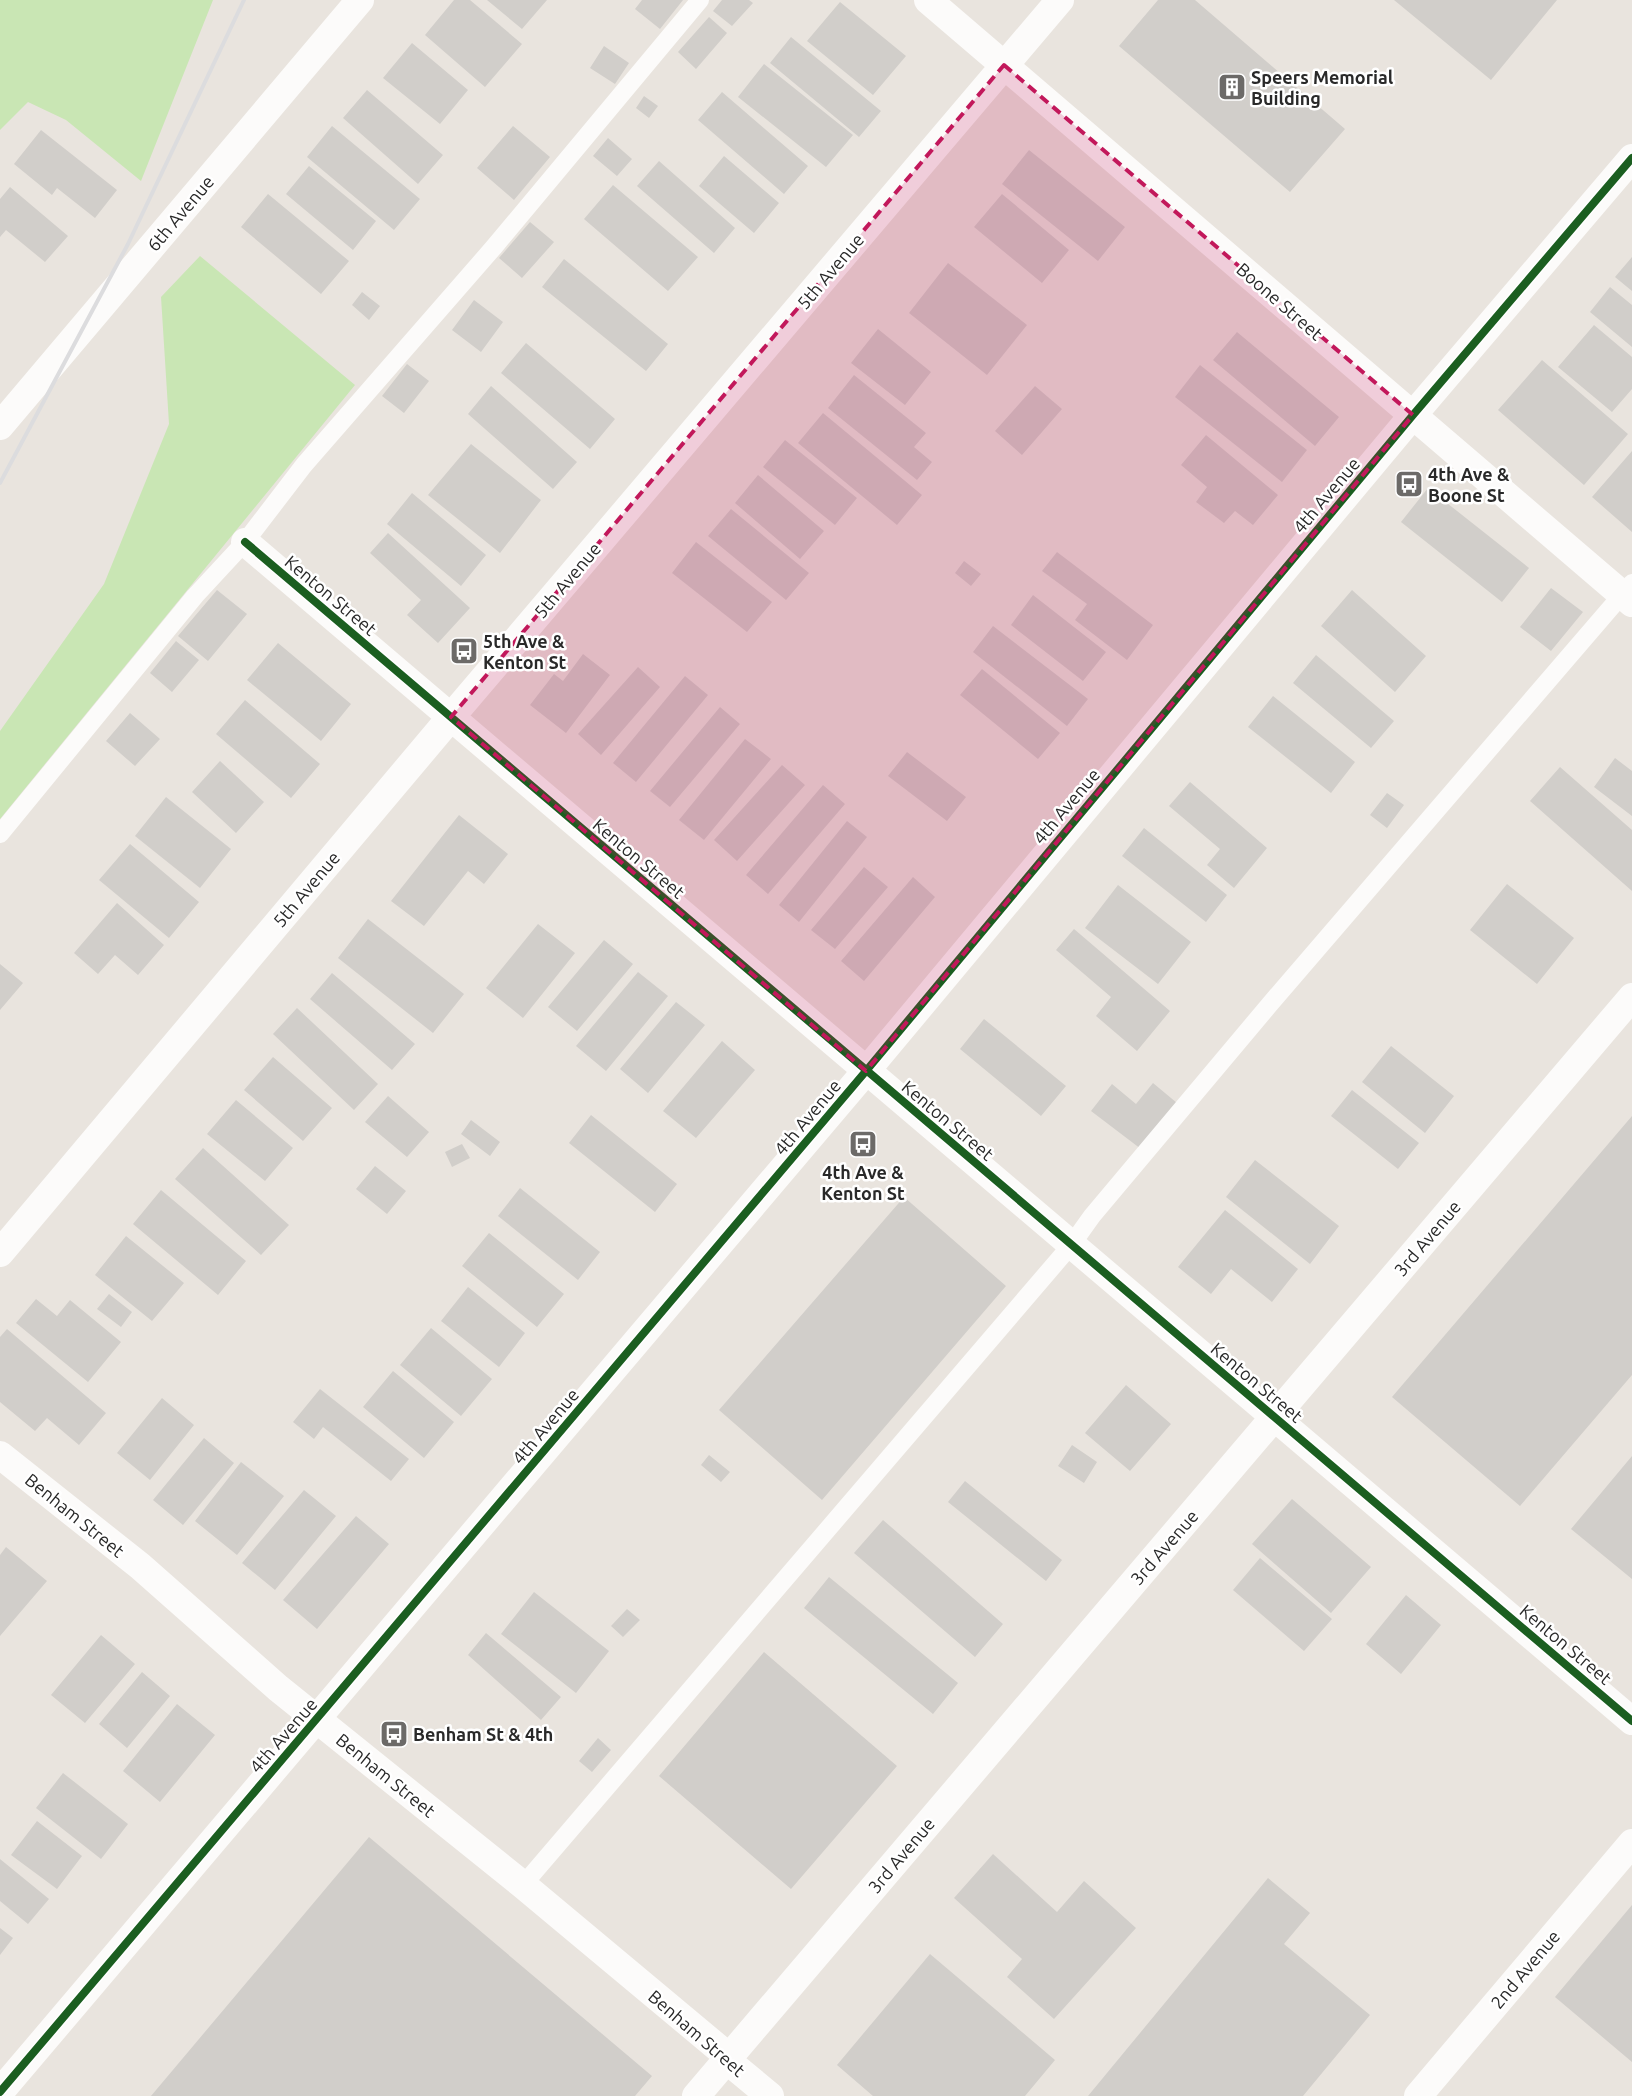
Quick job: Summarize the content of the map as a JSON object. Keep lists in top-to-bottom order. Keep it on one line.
{"streets":{"street":["6th Avenue","5th Avenue","Boone Street","4th Avenue","Kenton Street","3rd Avenue","Benham Street","2nd Avenue"]},"crossings":[["5th Avenue","Boone Street"],["5th Avenue","Kenton Street"],["Boone Street","4th Avenue"],["4th Avenue","Kenton Street"],["4th Avenue","Benham Street"],["Kenton Street","3rd Avenue"],["3rd Avenue","Benham Street"]],"places":{"building":["Speers Memorial Building"],"bus stop":["4th Ave & Boone St","5th Ave & Kenton St","4th Ave & Kenton St","Benham St & 4th"]}}
